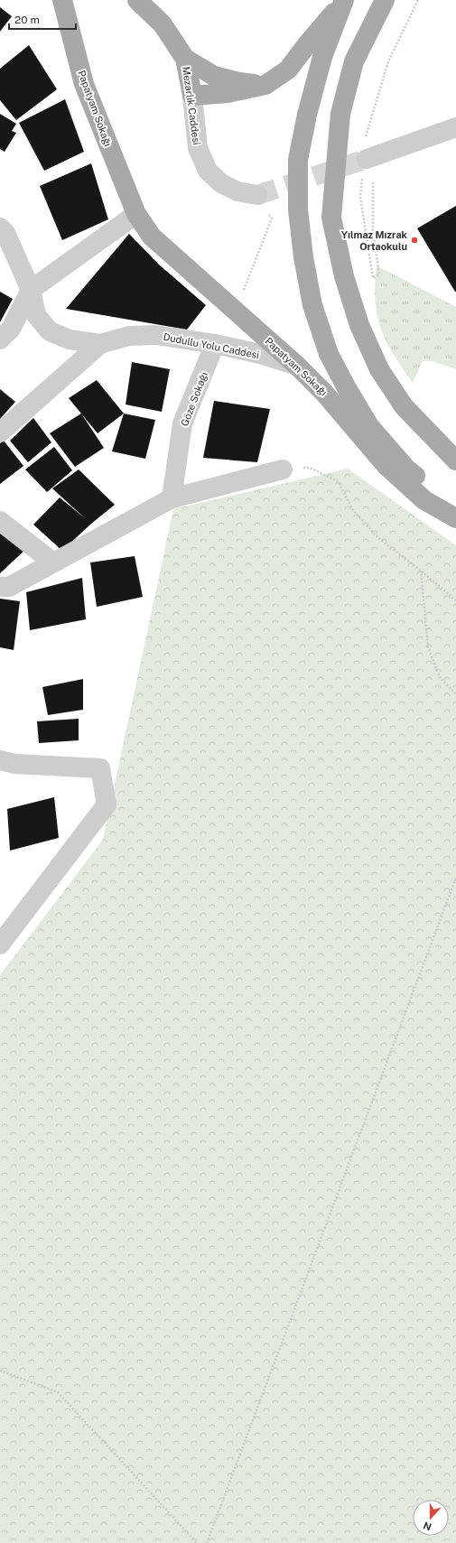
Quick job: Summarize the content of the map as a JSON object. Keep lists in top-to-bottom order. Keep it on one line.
{"streets":{"main road":["Mezarlık Caddesi","Papatyam Sokağı"],"street":["Dudullu Yolu Caddesi","Göze Sokağı"]},"crossings":[["Papatyam Sokağı","Dudullu Yolu Caddesi"],["Dudullu Yolu Caddesi","Göze Sokağı"]],"places":["Yılmaz Mızrak Ortaokulu"],"scale_bar":"20 m","north":"bottom"}
